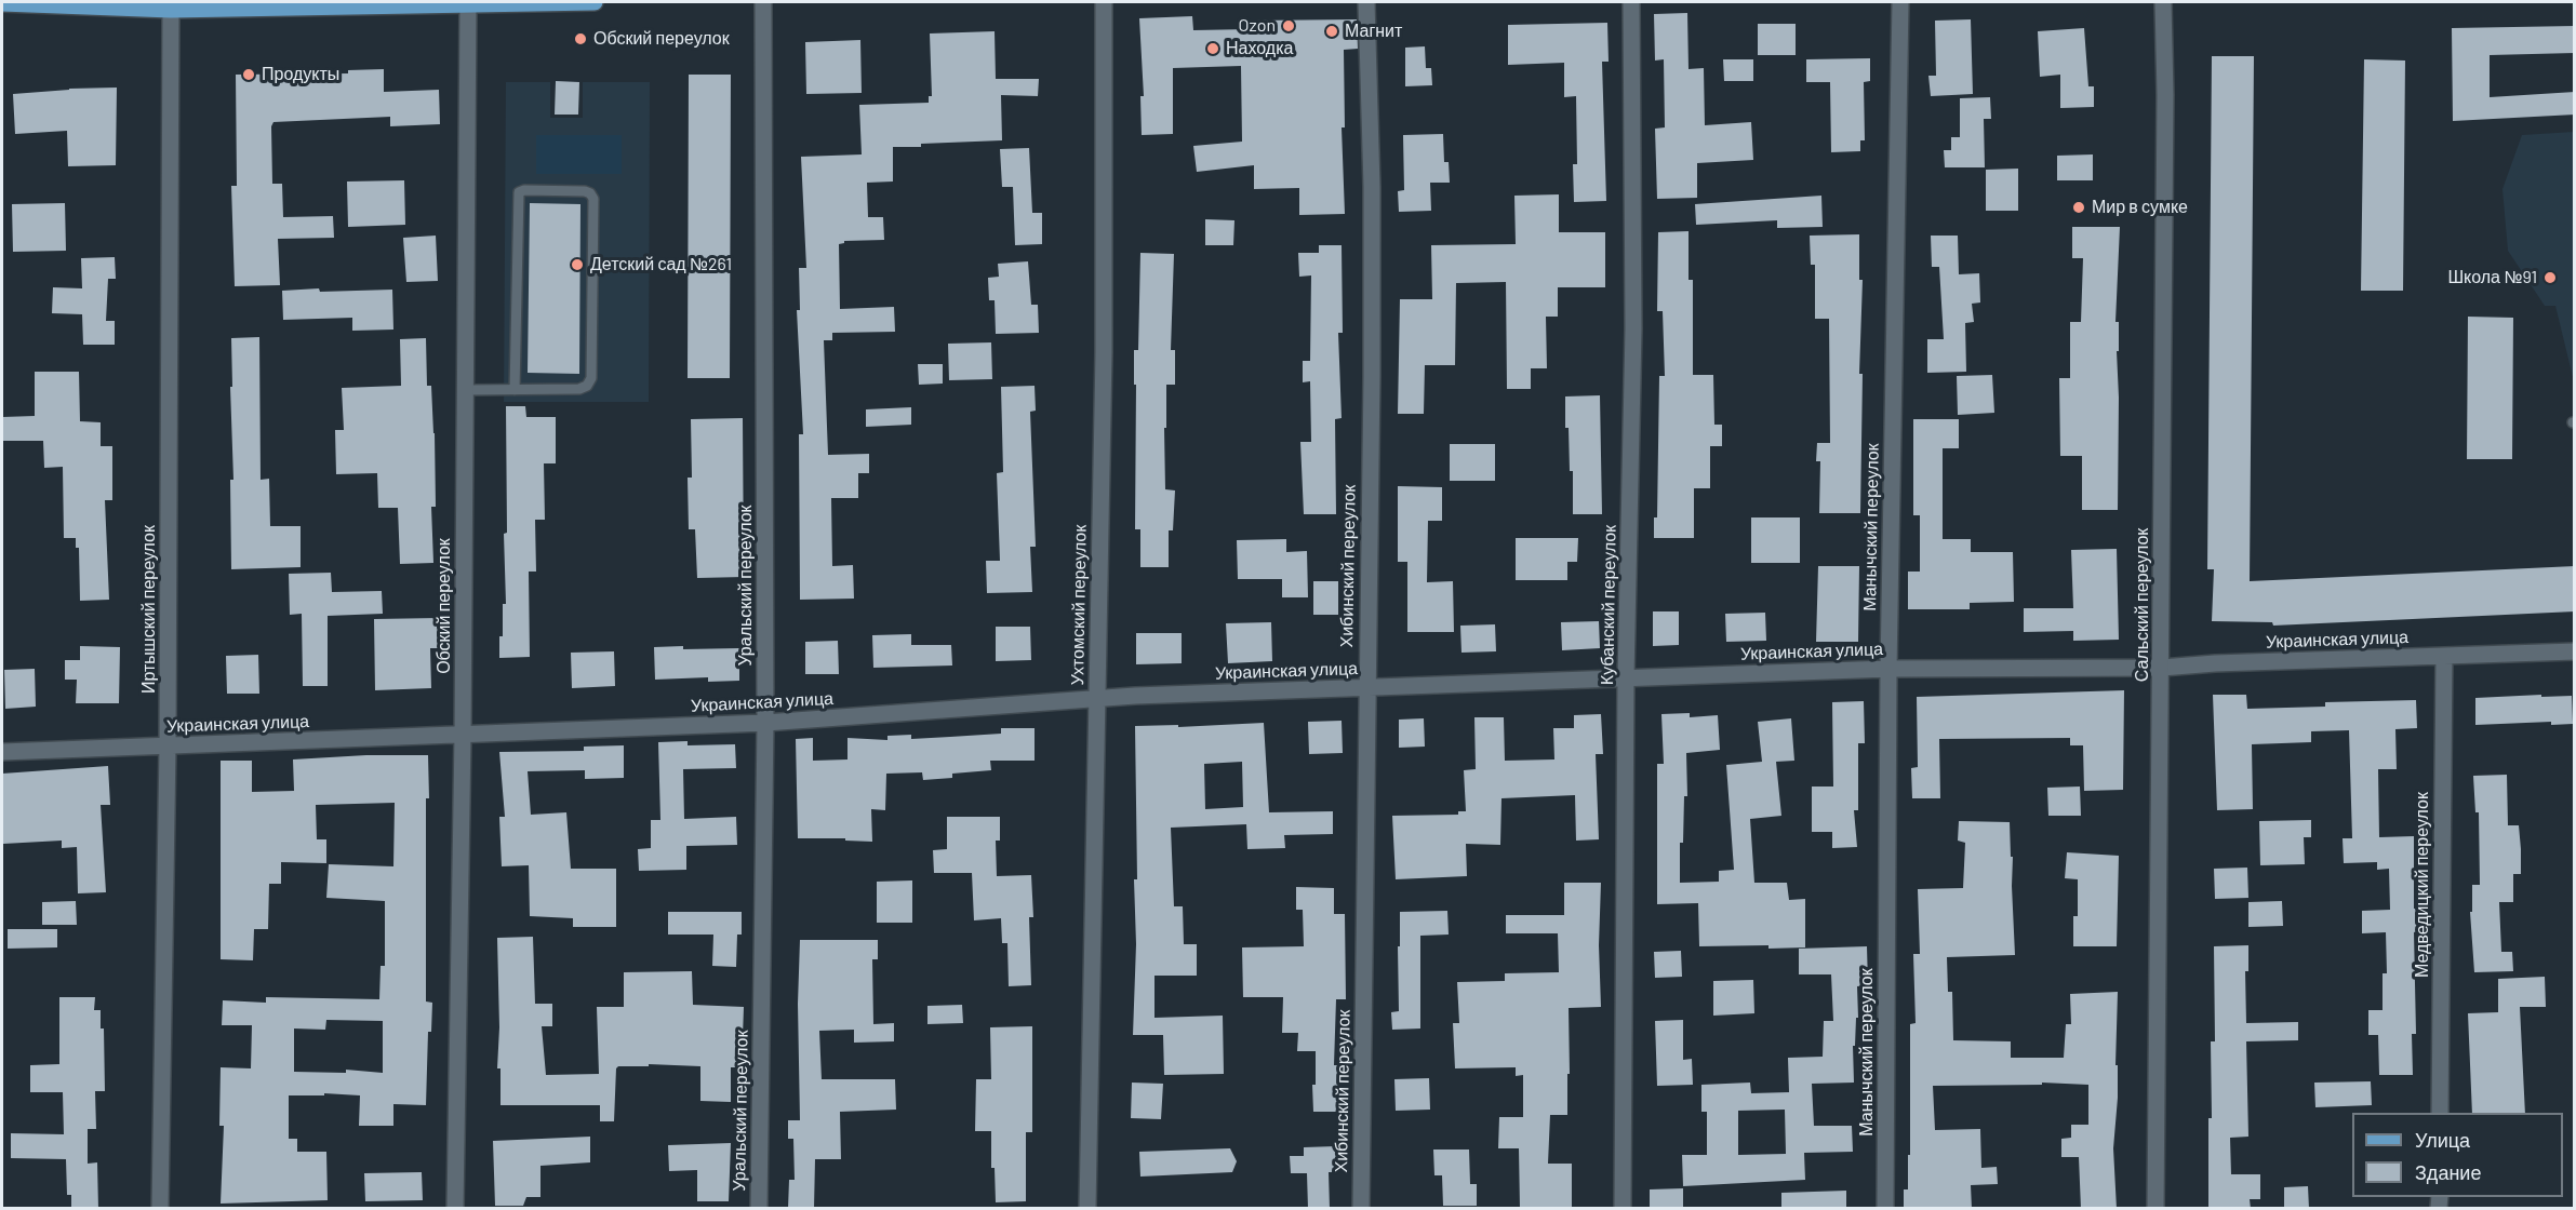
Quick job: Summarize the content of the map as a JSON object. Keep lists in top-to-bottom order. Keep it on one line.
{"streets":{"street":["Манычский переулок","Хибинский переулок","Уральский переулок","Ухтомский переулок","Кубанский переулок","Сальский переулок","Обский переулок","Иртышский переулок","Украинская улица","Медведицкий переулок"]},"crossings":[["Манычский переулок","Украинская улица"],["Хибинский переулок","Украинская улица"],["Уральский переулок","Украинская улица"],["Ухтомский переулок","Украинская улица"],["Кубанский переулок","Украинская улица"],["Сальский переулок","Украинская улица"],["Обский переулок","Украинская улица"],["Иртышский переулок","Украинская улица"],["Украинская улица","Медведицкий переулок"]],"places":["Ozon","Магнит","Обский переулок","Находка","Продукты","Мир в сумке","Детский сад №261","Школа №91"],"legend":["Улица","Здание"]}
